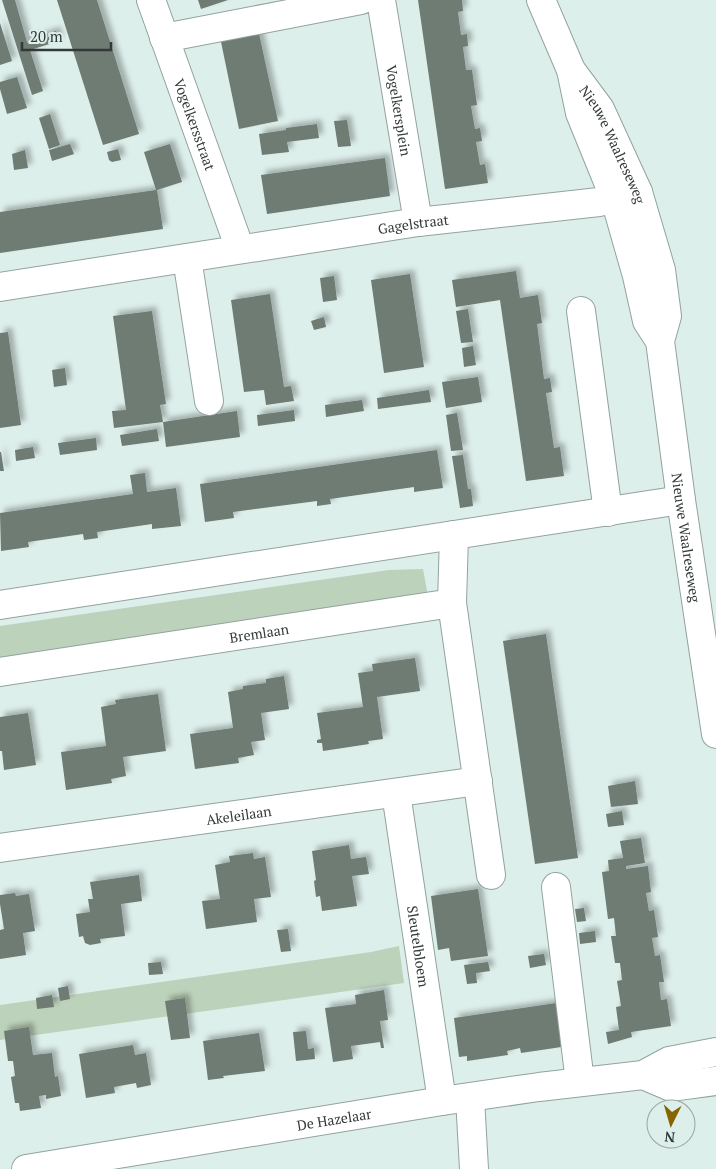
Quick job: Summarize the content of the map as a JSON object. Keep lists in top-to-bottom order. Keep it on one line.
{"streets":{"street":["Vogelkersplein","Vogelkersstraat","Nieuwe Waalreseweg","Gagelstraat","Bremlaan","Akeleilaan","Sleutelbloem","De Hazelaar"]},"crossings":[["Vogelkersplein","Gagelstraat"],["Vogelkersstraat","Gagelstraat"],["Nieuwe Waalreseweg","Gagelstraat"],["Akeleilaan","Sleutelbloem"],["Sleutelbloem","De Hazelaar"]],"scale_bar":"20 m","north":"bottom"}
